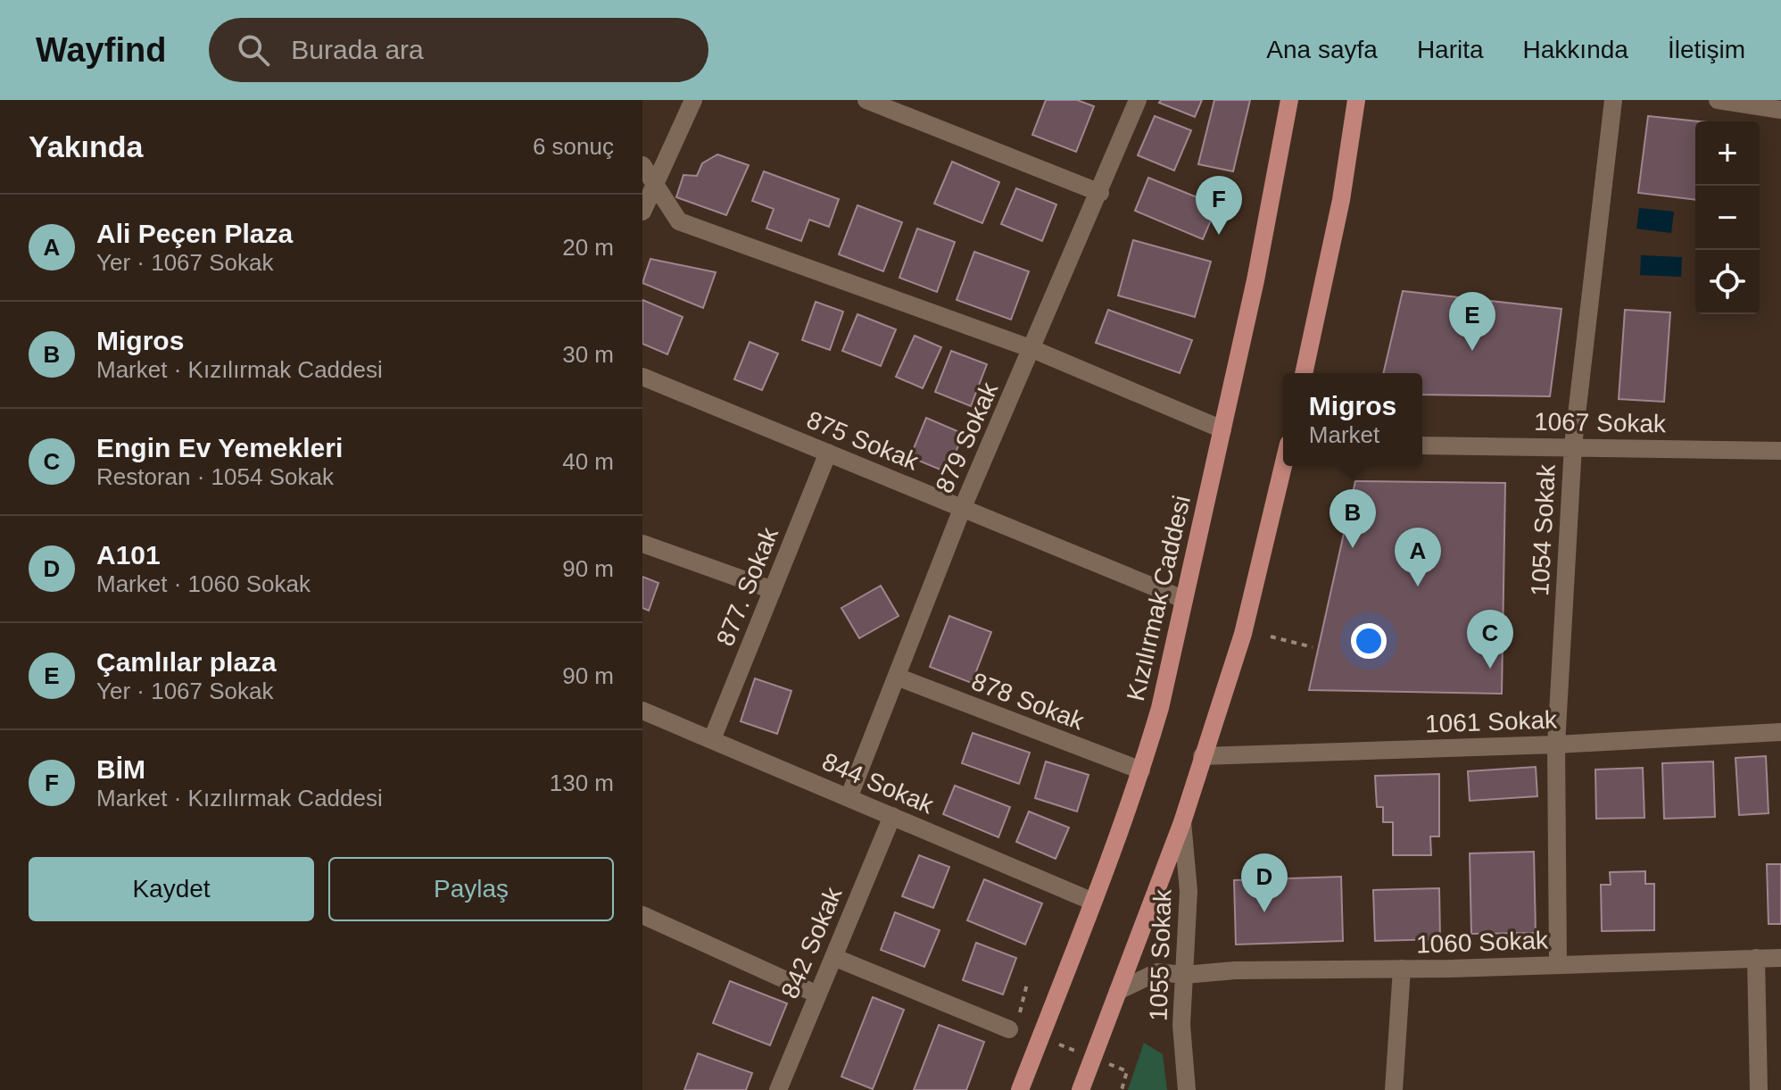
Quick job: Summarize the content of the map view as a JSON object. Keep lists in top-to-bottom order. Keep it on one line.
{"streets":{"main road":["Kızılırmak Caddesi"],"street":["1067 Sokak","879 Sokak","875 Sokak","1054 Sokak","877. Sokak","878 Sokak","1061 Sokak","844 Sokak","1060 Sokak","842 Sokak","1055 Sokak"]},"crossings":[["1067 Sokak","1054 Sokak"],["879 Sokak","875 Sokak"],["879 Sokak","878 Sokak"],["879 Sokak","844 Sokak"],["875 Sokak","877. Sokak"],["875 Sokak","Kızılırmak Caddesi"],["1054 Sokak","1061 Sokak"],["1054 Sokak","1060 Sokak"],["877. Sokak","844 Sokak"],["Kızılırmak Caddesi","878 Sokak"],["Kızılırmak Caddesi","844 Sokak"],["844 Sokak","842 Sokak"],["1060 Sokak","1055 Sokak"]],"page":{"header":"Wayfind","search":"Burada ara","nav":["Ana sayfa","Harita","Hakkında","İletişim"],"heading":["Yakında","6 sonuç"],"map_buttons":["+","−"],"pins":["F","E","B","A","C","D"],"list":[{"mark":"A","name":"Ali Peçen Plaza","note":"Yer · 1067 Sokak","value":"20 m"},{"mark":"B","name":"Migros","note":"Market · Kızılırmak Caddesi","value":"30 m"},{"mark":"C","name":"Engin Ev Yemekleri","note":"Restoran · 1054 Sokak","value":"40 m"},{"mark":"D","name":"A101","note":"Market · 1060 Sokak","value":"90 m"},{"mark":"E","name":"Çamlılar plaza","note":"Yer · 1067 Sokak","value":"90 m"},{"mark":"F","name":"BİM","note":"Market · Kızılırmak Caddesi","value":"130 m"}],"popup":["Migros","Market"],"buttons":["Kaydet","Paylaş"]}}
